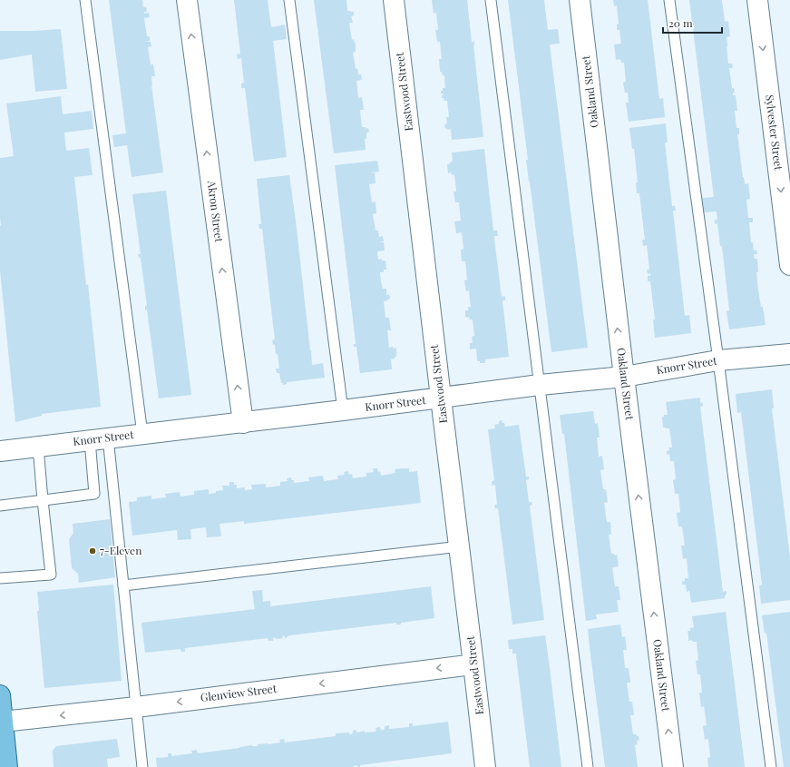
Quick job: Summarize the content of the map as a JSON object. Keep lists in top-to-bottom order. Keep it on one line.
{"streets":{"street":["Eastwood Street","Oakland Street","Sylvester Street","Akron Street","Knorr Street","Glenview Street"]},"crossings":[["Eastwood Street","Knorr Street"],["Eastwood Street","Glenview Street"],["Oakland Street","Knorr Street"],["Akron Street","Knorr Street"]],"one_way":["Oakland Street","Sylvester Street","Akron Street","Glenview Street"],"places":["7-Eleven"],"scale_bar":"20 m"}
